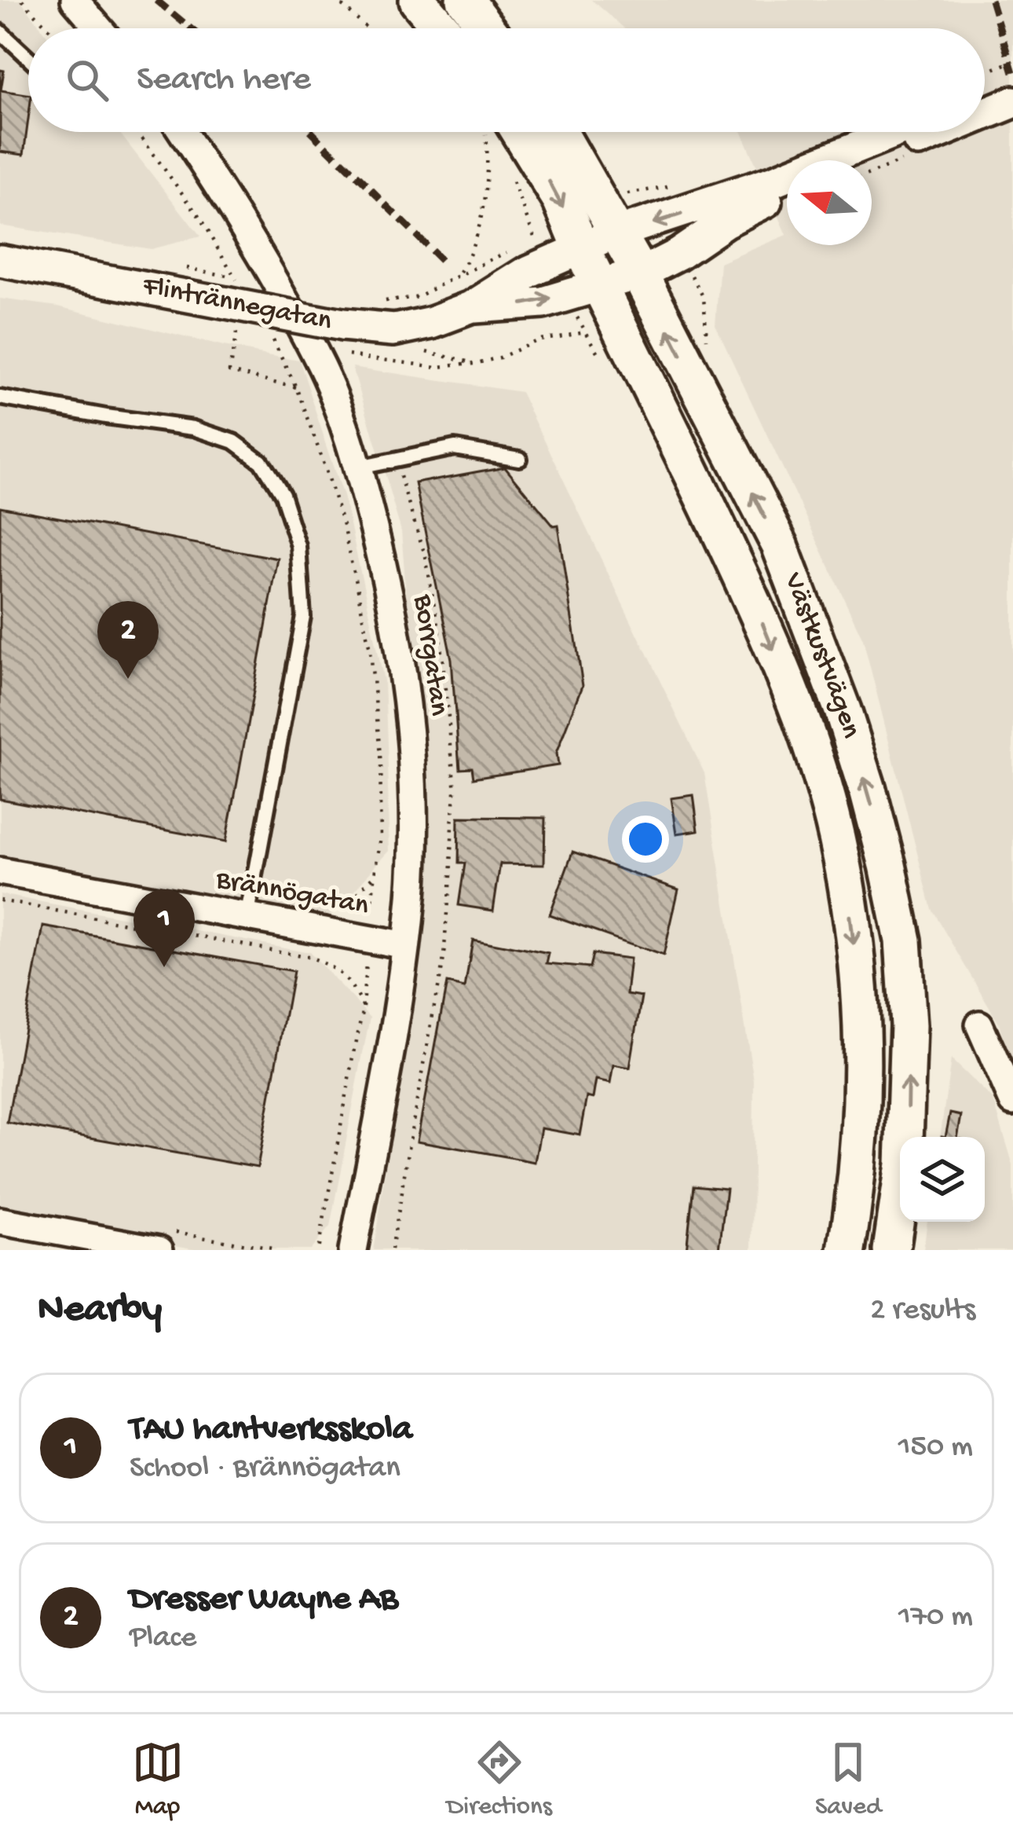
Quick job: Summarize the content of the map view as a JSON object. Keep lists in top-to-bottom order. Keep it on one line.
{"streets":{"main road":["Västkustvägen"],"street":["Flintrännegatan","Borrgatan","Brännögatan"]},"crossings":[["Flintrännegatan","Västkustvägen"],["Borrgatan","Brännögatan"]],"north":"left","page":{"search":"Search here","pins":["2","1"],"heading":["Nearby","2 results"],"list":[{"mark":"1","name":"TAU hantverksskola","note":"School · Brännögatan","value":"150 m"},{"mark":"2","name":"Dresser Wayne AB","note":"Place","value":"170 m"}],"nav":["Map","Directions","Saved"]}}
